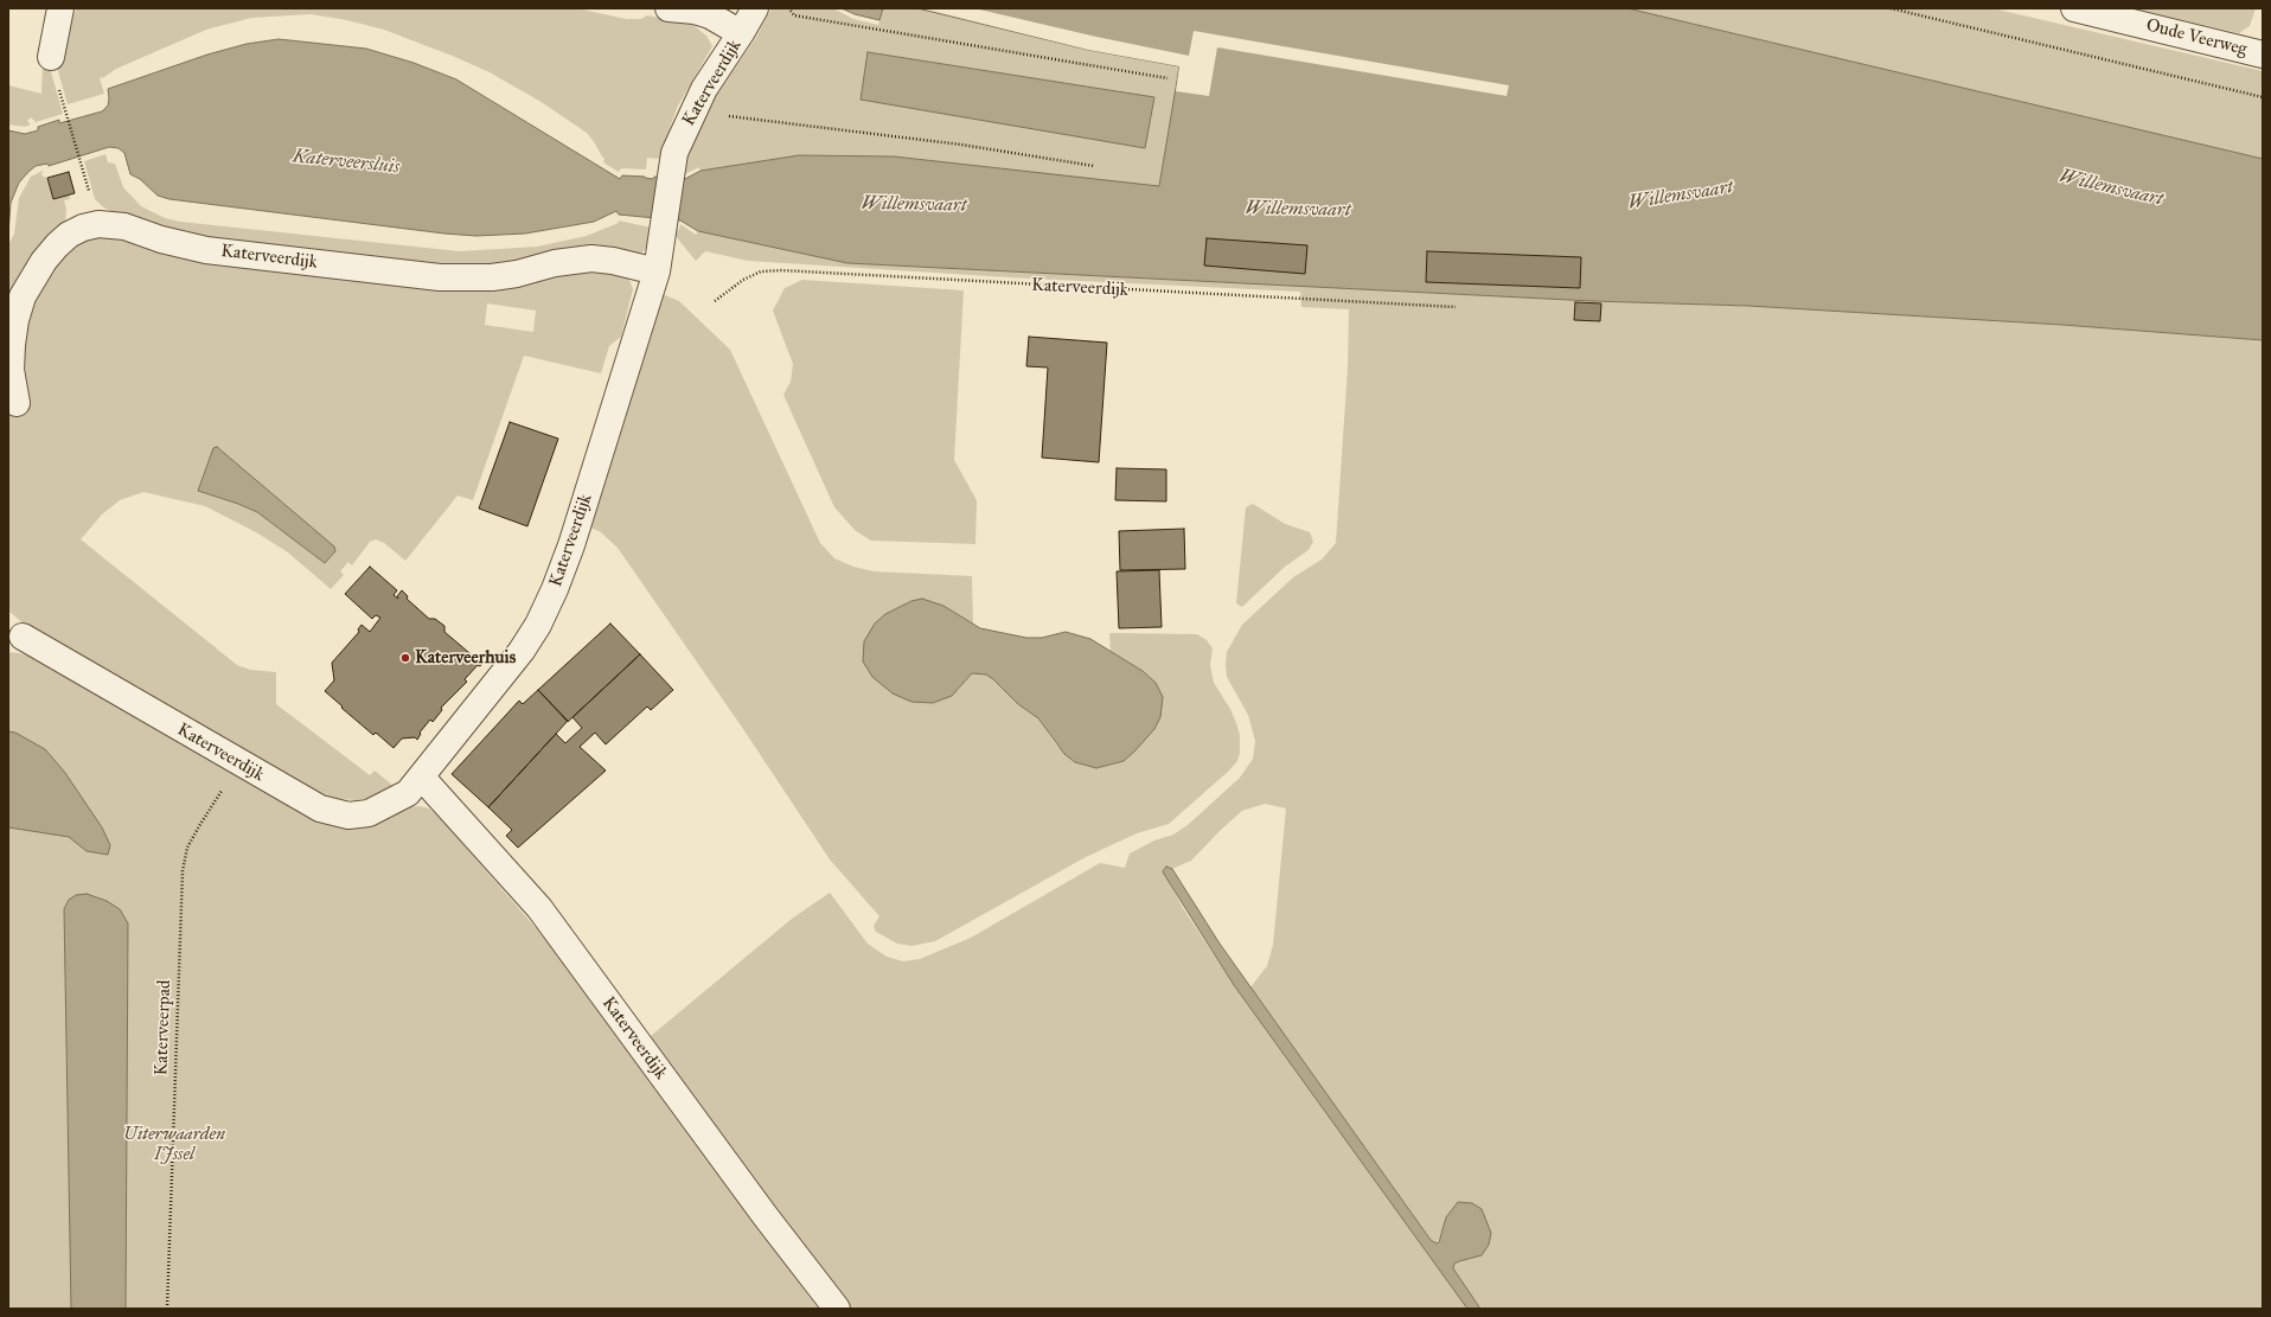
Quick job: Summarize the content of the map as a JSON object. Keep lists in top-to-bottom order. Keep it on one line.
{"streets":{"street":["Oude Veerweg","Katerveerdijk"],"path":["Katerveerpad"]},"crossings":[["Katerveerdijk","Katerveerpad"]],"water":["Katerveersluis","Willemsvaart"],"parks":["Uiterwaarden IJssel"],"places":["Katerveerhuis"]}
